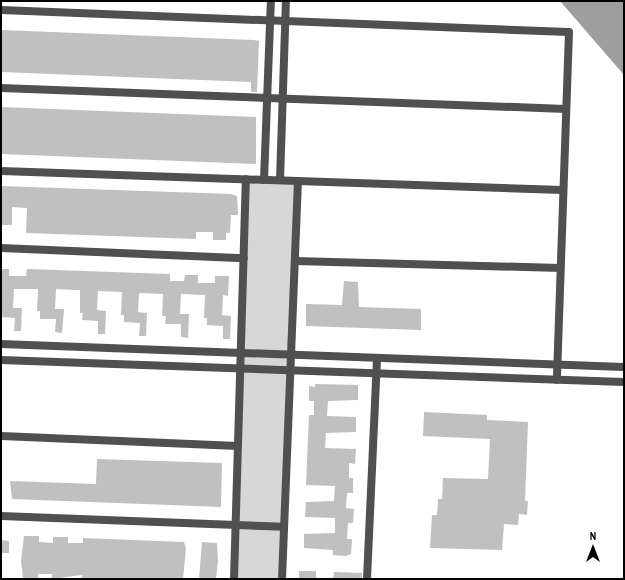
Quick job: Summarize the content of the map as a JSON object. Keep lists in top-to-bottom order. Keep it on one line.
{"north":"top"}
